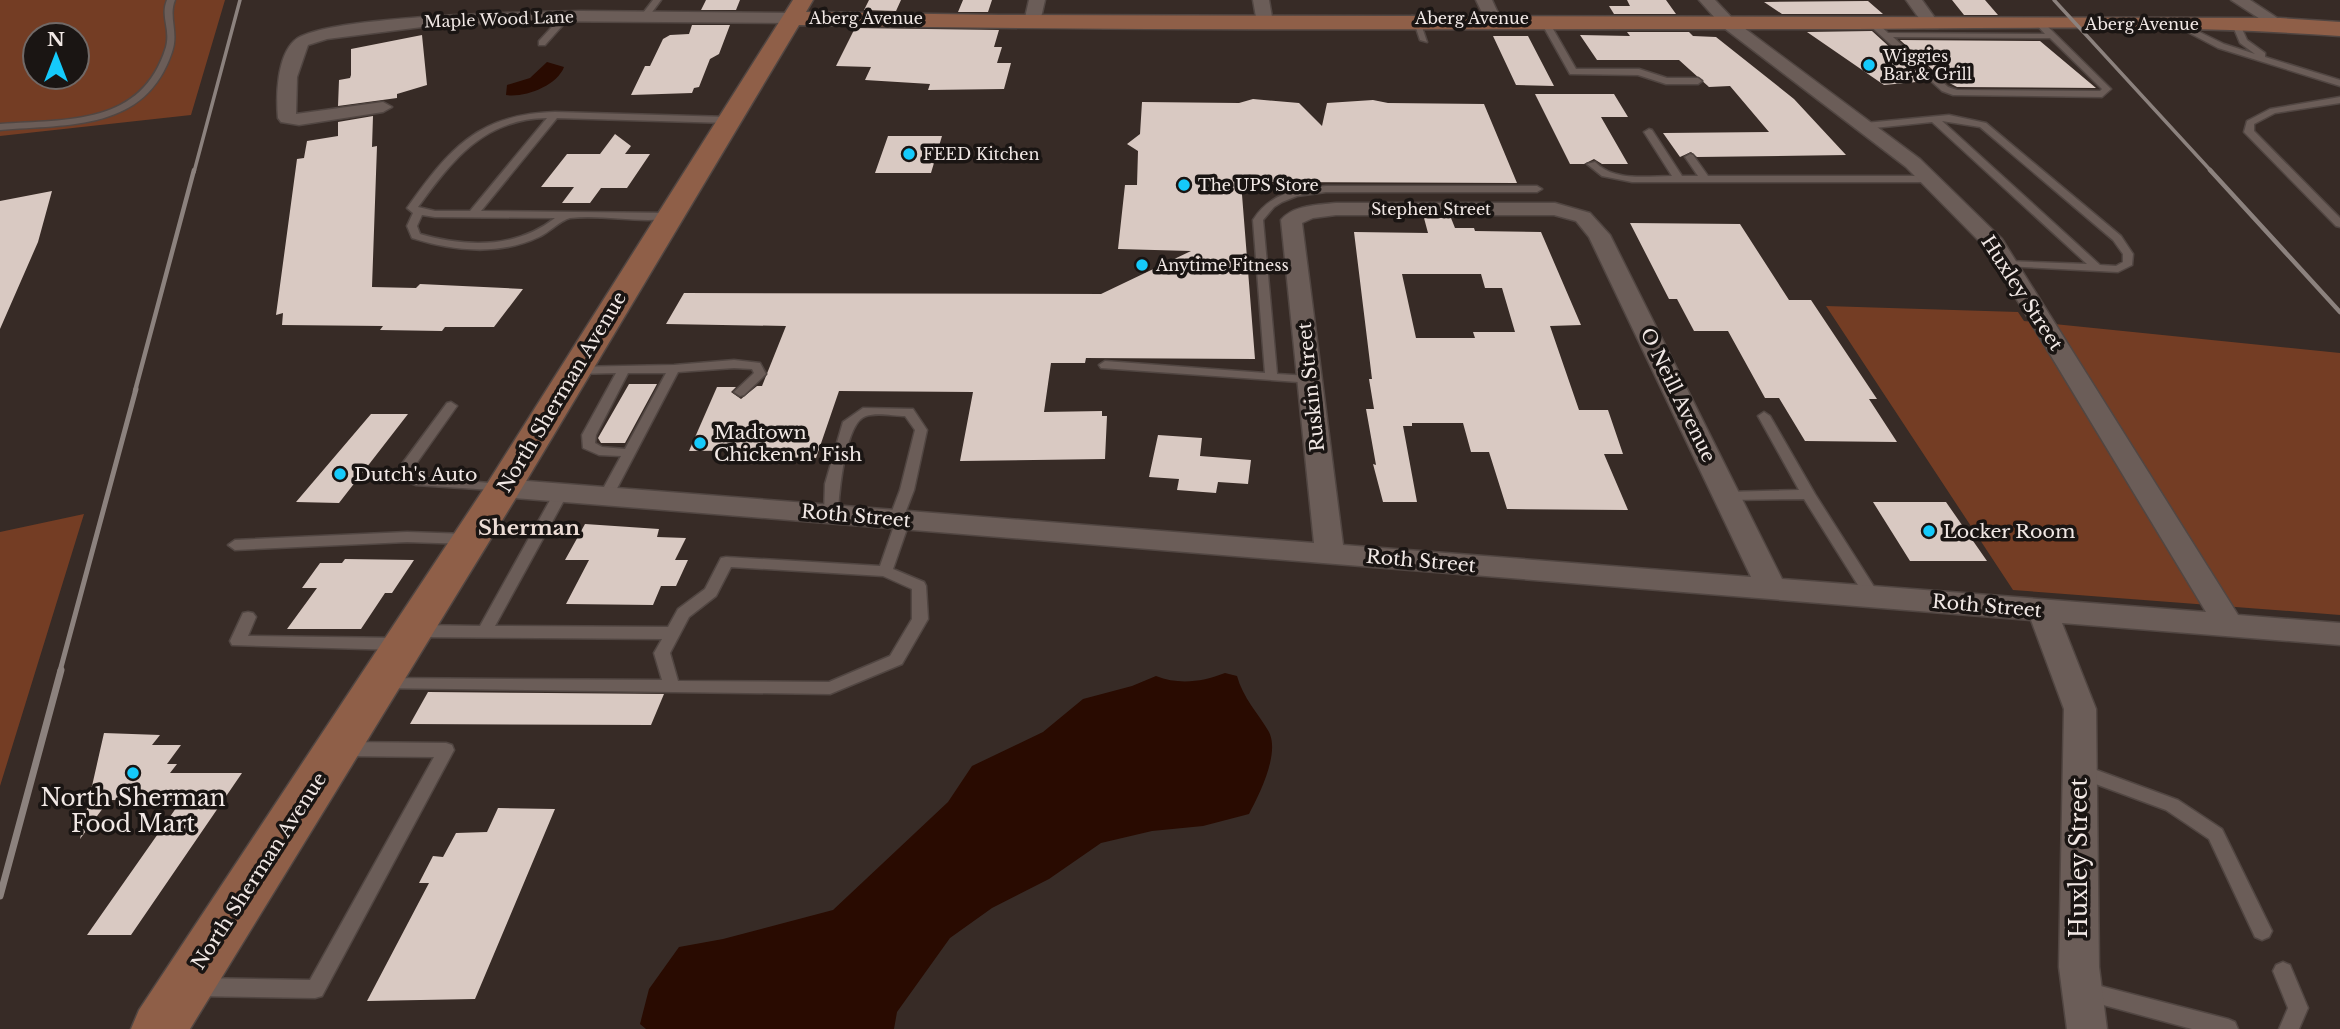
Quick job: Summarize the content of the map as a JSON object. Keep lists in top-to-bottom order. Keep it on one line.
{"streets":{"street":["Aberg Avenue","Maple Wood Lane","Stephen Street","Huxley Street","Ruskin Street","North Sherman Avenue","O Neill Avenue","Roth Street"]},"crossings":[["Aberg Avenue","Maple Wood Lane"],["Aberg Avenue","Huxley Street"],["Aberg Avenue","North Sherman Avenue"],["Maple Wood Lane","North Sherman Avenue"],["Stephen Street","Ruskin Street"],["Stephen Street","O Neill Avenue"],["Huxley Street","Roth Street"],["Ruskin Street","Roth Street"],["North Sherman Avenue","Roth Street"],["O Neill Avenue","Roth Street"]],"districts":["Sherman"],"places":["Wiggies Bar & Grill","FEED Kitchen","The UPS Store","Anytime Fitness","Madtown Chicken n' Fish","Dutch's Auto","Locker Room","North Sherman Food Mart"],"north":"top"}
